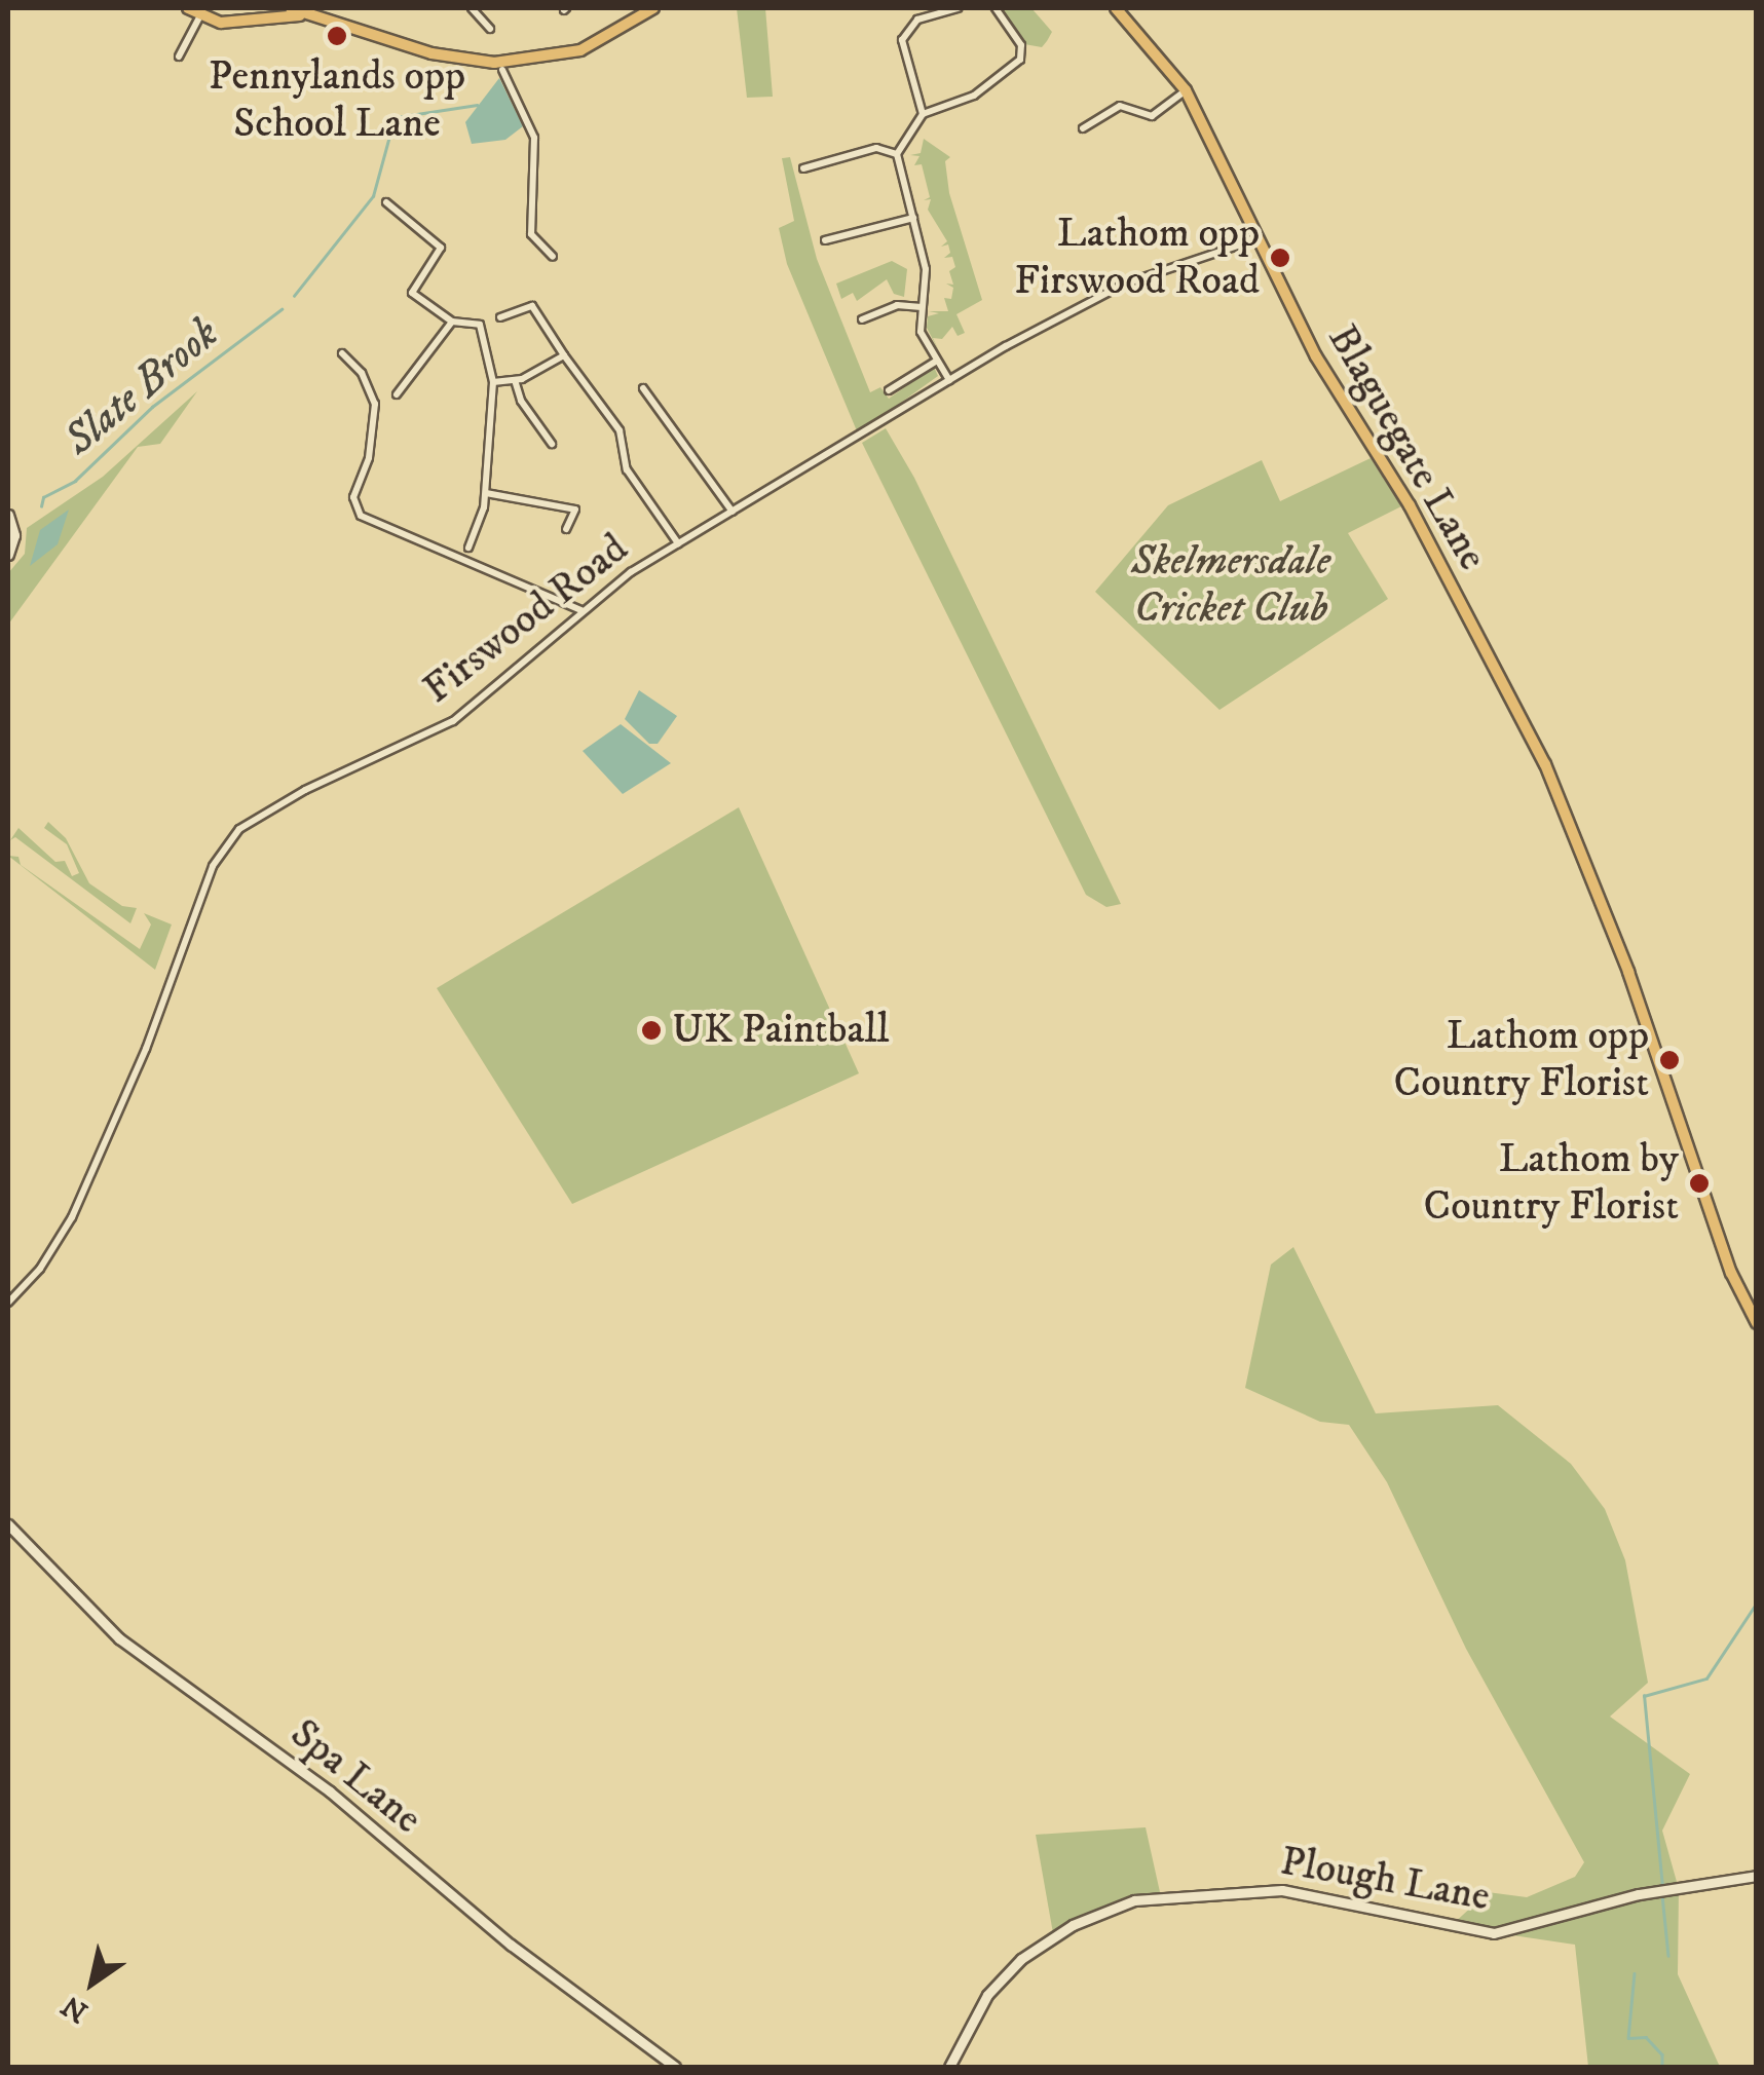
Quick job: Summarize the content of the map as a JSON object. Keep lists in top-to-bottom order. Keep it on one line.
{"streets":{"main road":["Blaguegate Lane"],"street":["Firswood Road","Spa Lane","Plough Lane"]},"crossings":[["Blaguegate Lane","Firswood Road"]],"water":["Slate Brook"],"parks":["Skelmersdale Cricket Club"],"places":["Pennylands opp School Lane","Lathom opp Firswood Road","UK Paintball","Lathom opp Country Florist","Lathom by Country Florist"],"north":"bottom left"}
